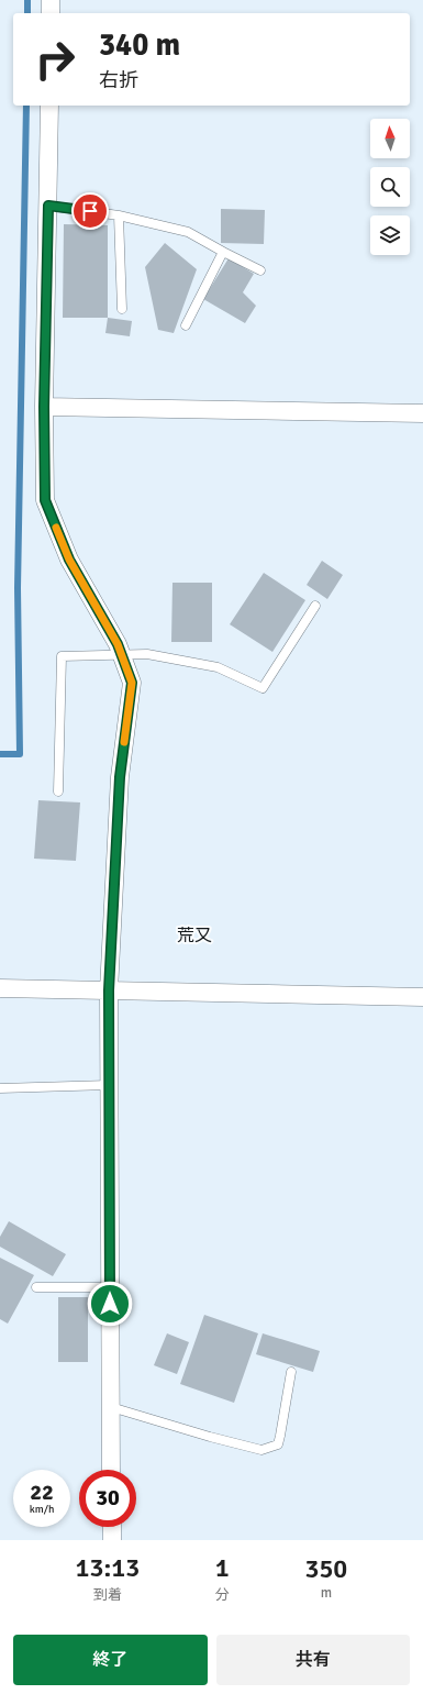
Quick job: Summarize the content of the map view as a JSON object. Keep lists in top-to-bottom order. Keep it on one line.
{"districts":["荒又"],"north":"top","page":{"turn":["340 m","右折"],"speed":"22 km/h","limit":"30","eta":["13:13","到着","1","分","350","m"],"buttons":["終了","共有"]}}
